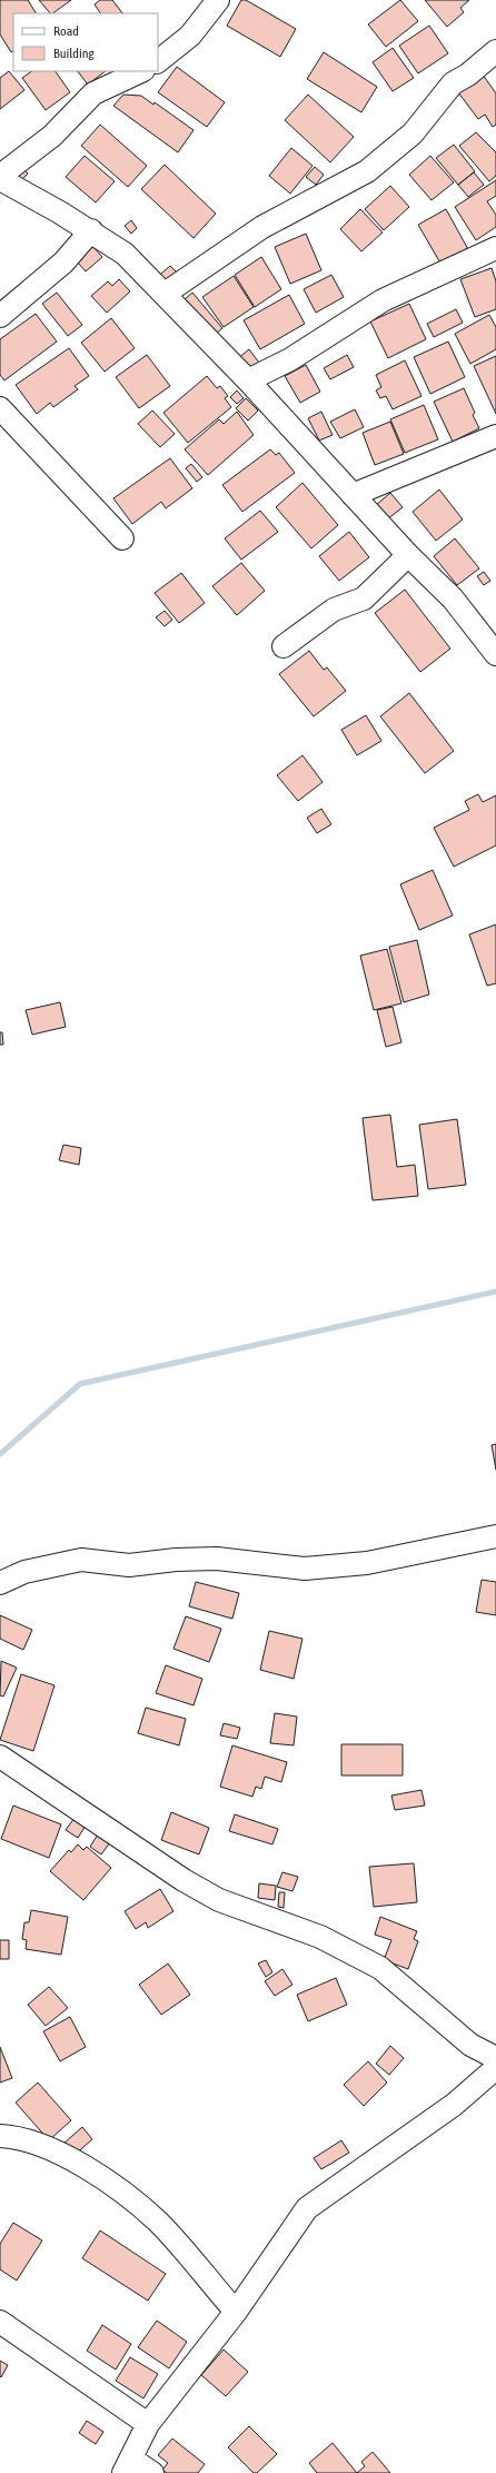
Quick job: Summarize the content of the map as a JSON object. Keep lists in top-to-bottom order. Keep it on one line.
{"legend":["Road","Building"]}
